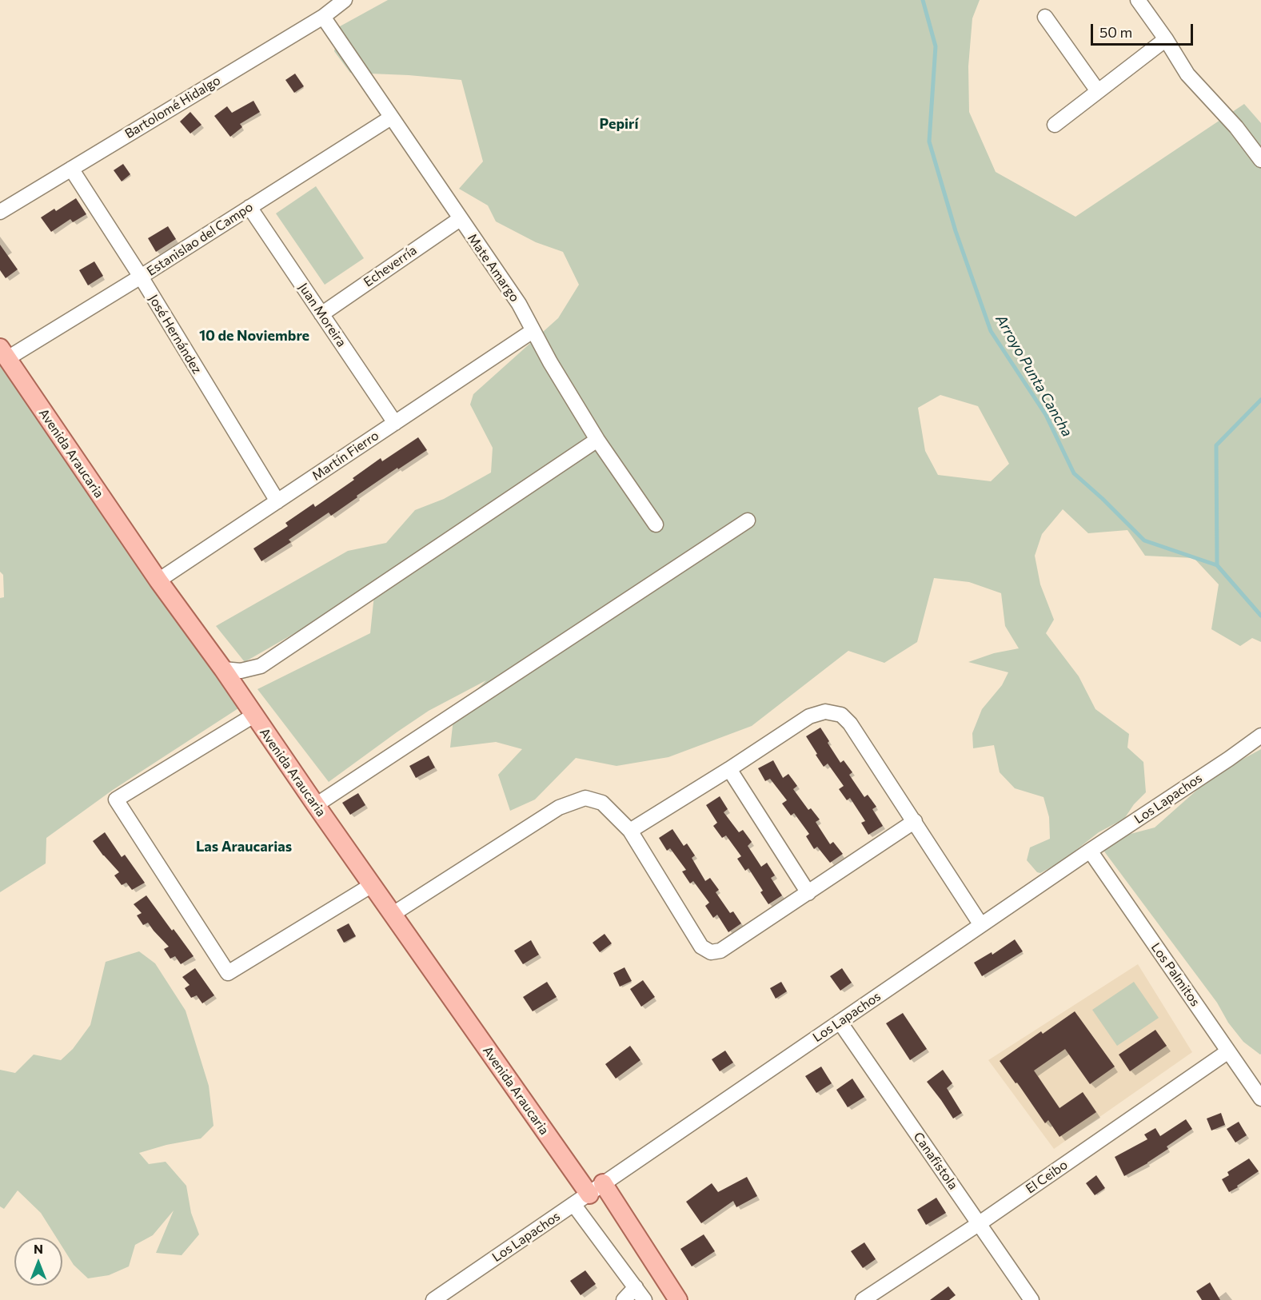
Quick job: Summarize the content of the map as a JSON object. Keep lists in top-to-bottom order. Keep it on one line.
{"streets":{"main road":["Avenida Araucaria"],"street":["Bartolomé Hidalgo","Estanislao del Campo","Echeverría","Mate Amargo","Juan Moreira","José Hernández","Martín Fierro","Los Lapachos","Los Palmitos","Canafistola","El Ceibo"]},"crossings":[["Bartolomé Hidalgo","Mate Amargo"],["Bartolomé Hidalgo","José Hernández"],["Estanislao del Campo","Mate Amargo"],["Estanislao del Campo","Juan Moreira"],["Estanislao del Campo","José Hernández"],["Estanislao del Campo","Avenida Araucaria"],["Echeverría","Mate Amargo"],["Echeverría","Juan Moreira"],["Mate Amargo","Martín Fierro"],["Juan Moreira","Martín Fierro"],["José Hernández","Martín Fierro"],["Avenida Araucaria","Martín Fierro"],["Avenida Araucaria","Los Lapachos"],["Los Lapachos","Los Palmitos"],["Los Lapachos","Canafistola"],["Los Palmitos","El Ceibo"],["Canafistola","El Ceibo"]],"districts":["Pepirí","10 de Noviembre","Las Araucarias"],"water":["Arroyo Punta Cancha"],"scale_bar":"50 m","north":"top"}
